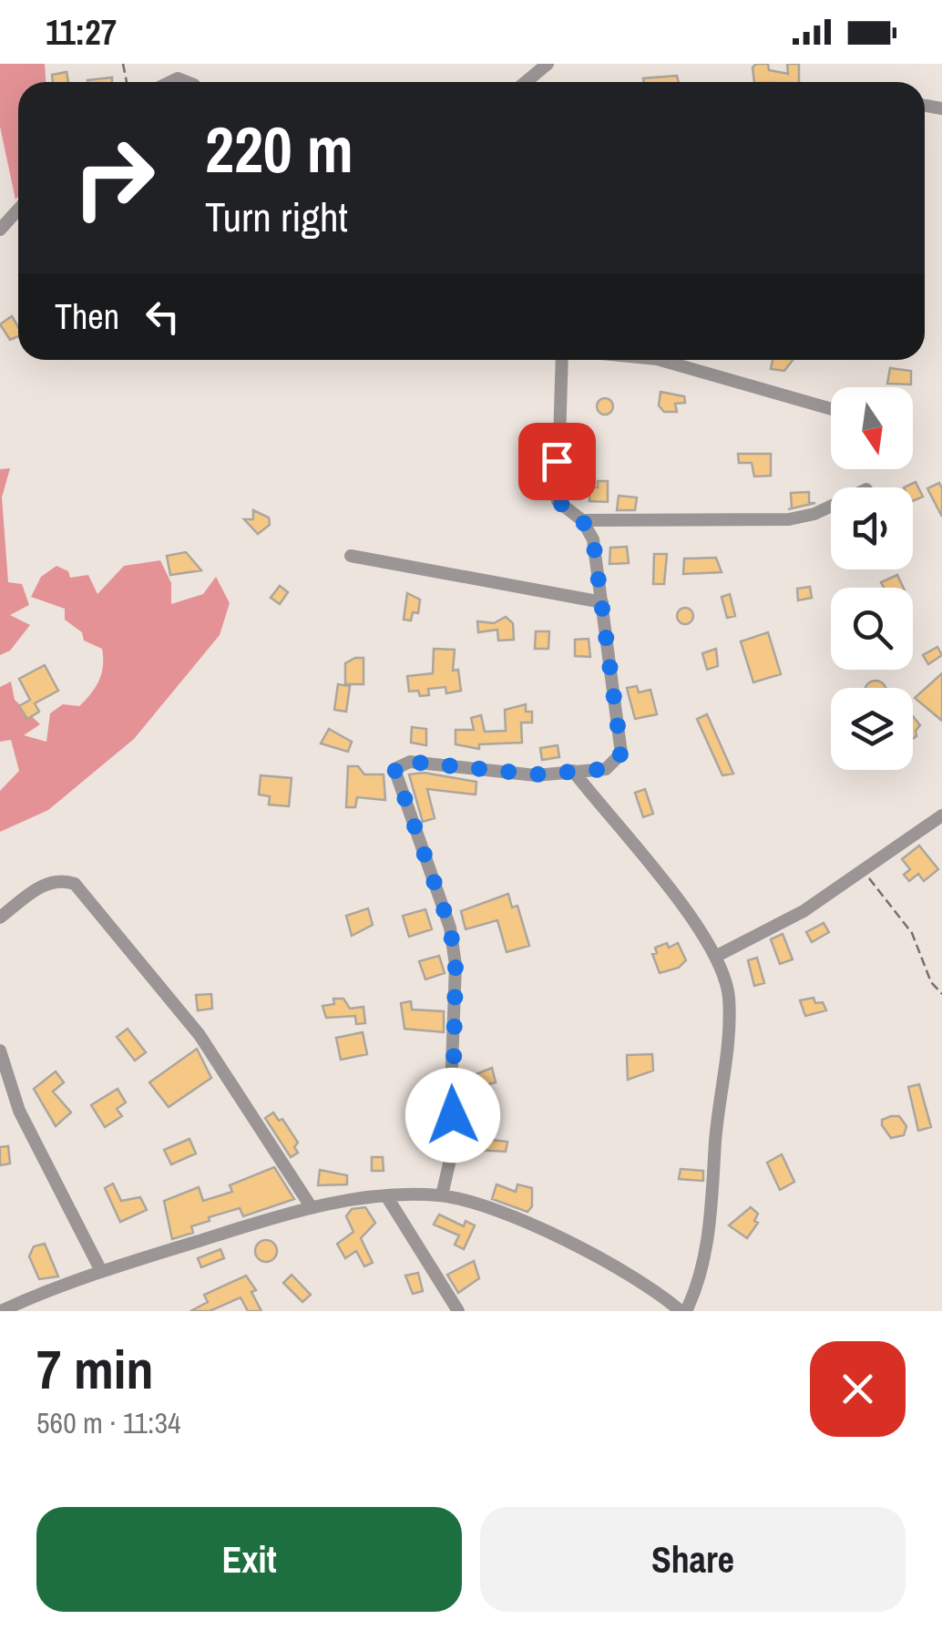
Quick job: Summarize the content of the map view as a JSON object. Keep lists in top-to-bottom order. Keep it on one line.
{"north":"bottom","page":{"status":"11:27","turn":["220 m","Turn right"],"then":"Then","heading":["7 min","560 m · 11:34"],"buttons":["Exit","Share"]}}
